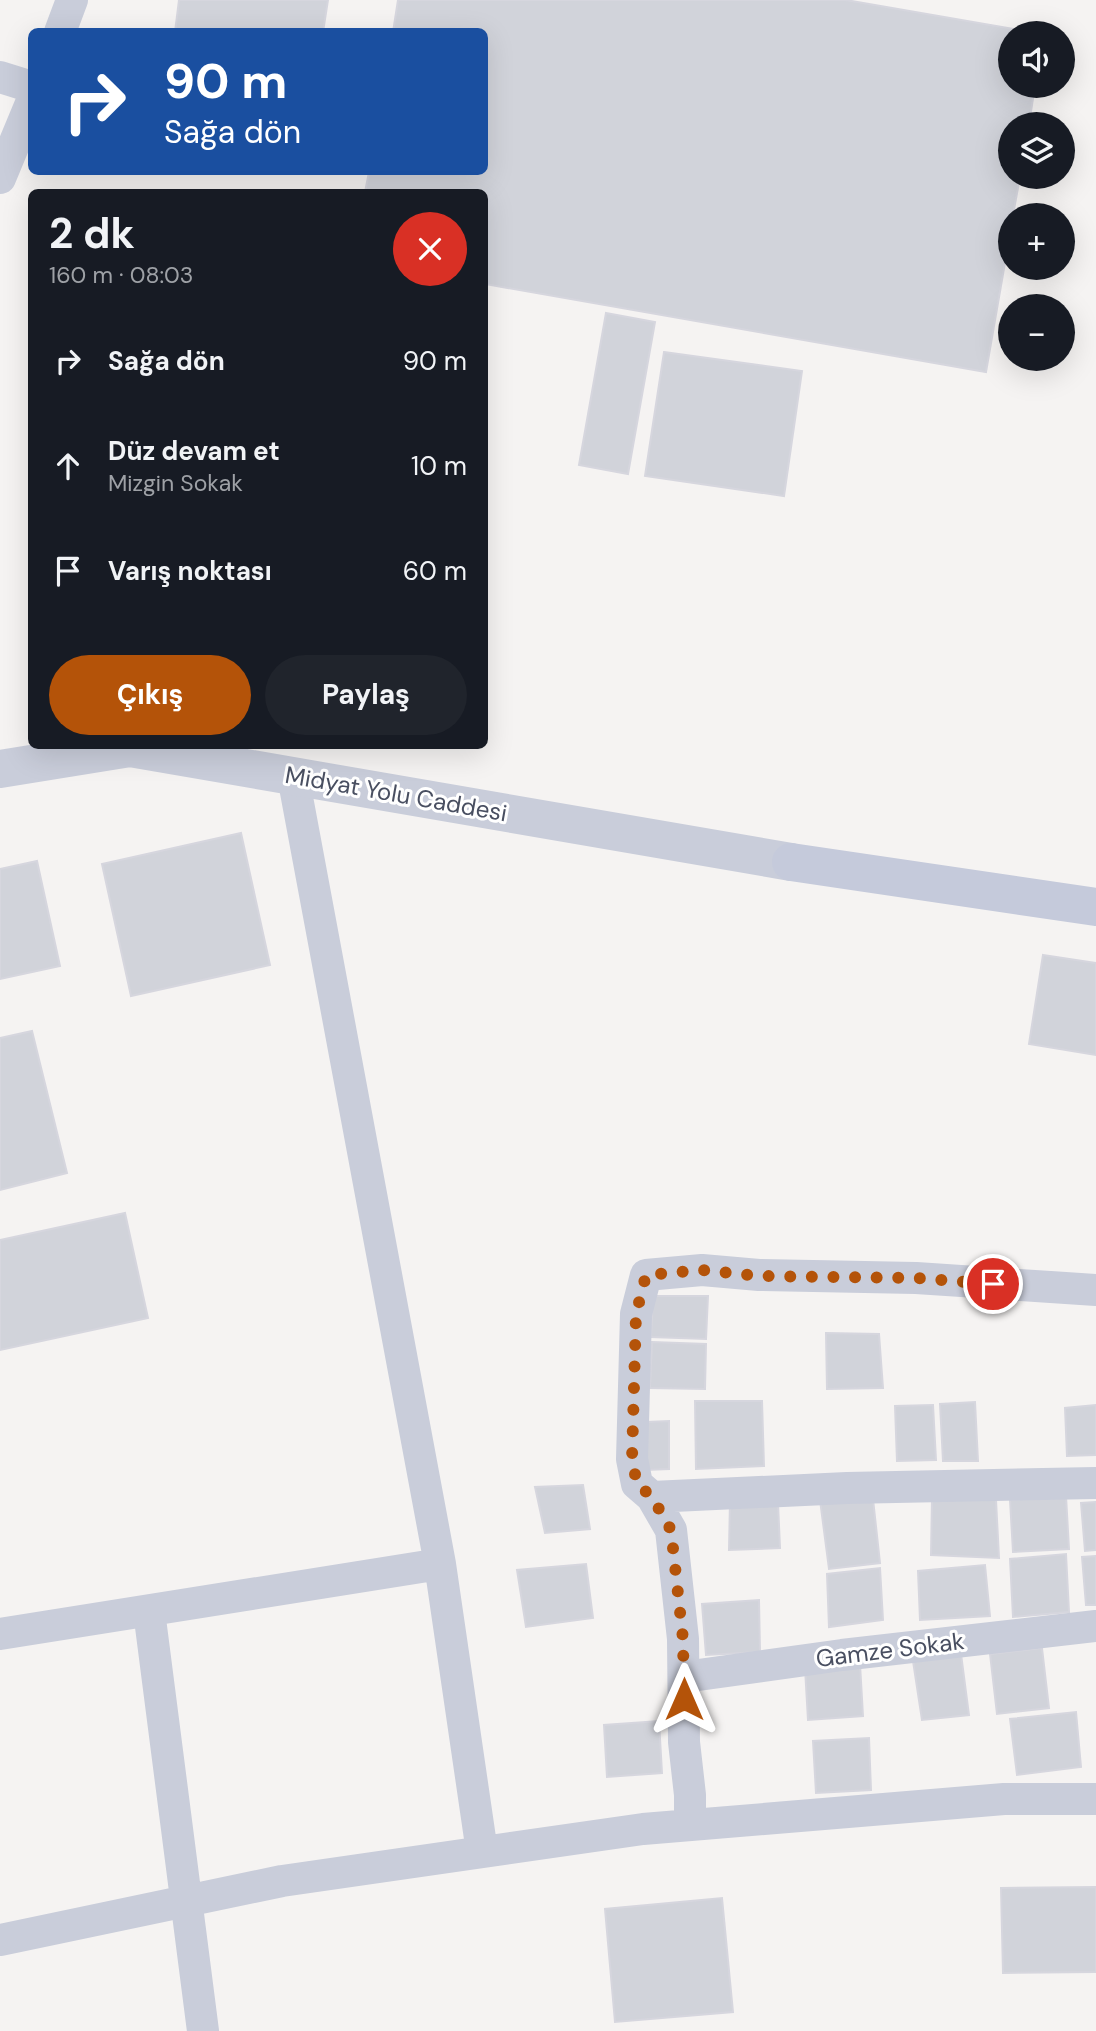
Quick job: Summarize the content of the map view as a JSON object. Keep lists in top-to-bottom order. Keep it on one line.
{"streets":{"street":["Midyat Yolu Caddesi","Gamze Sokak"]},"page":{"map_buttons":["+","−"],"turn":["90 m","Sağa dön"],"heading":["2 dk","160 m · 08:03"],"list":[{"name":"Sağa dön","value":"90 m"},{"name":"Düz devam et","note":"Mizgin Sokak","value":"10 m"},{"name":"Varış noktası","value":"60 m"}],"buttons":["Çıkış","Paylaş"]}}
